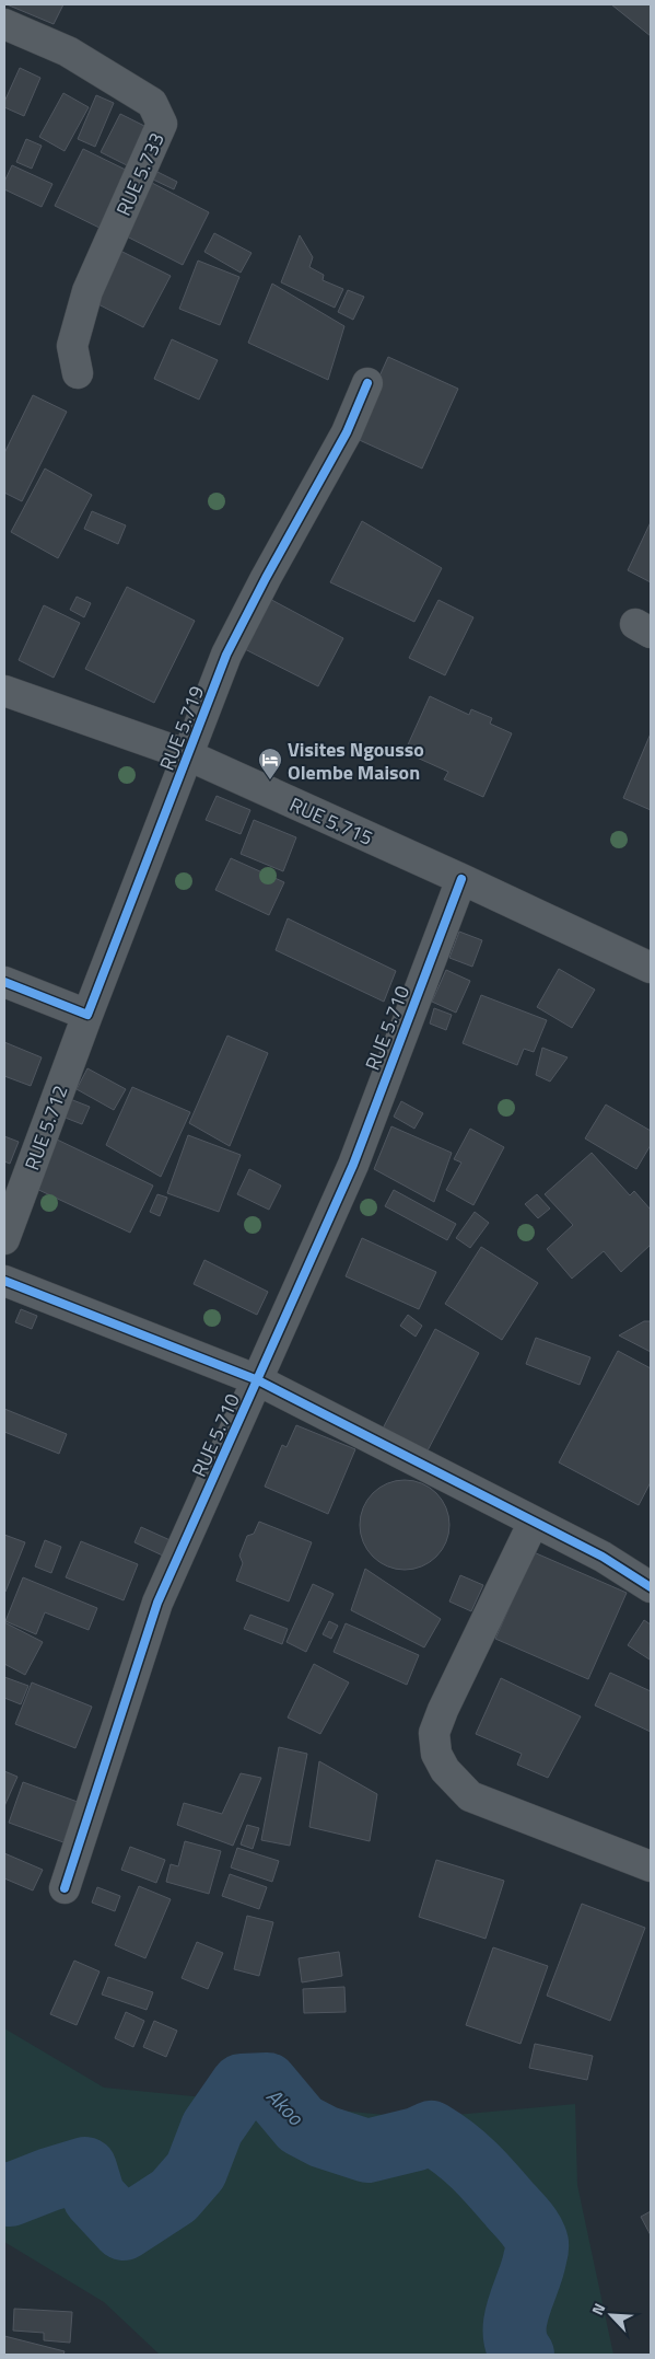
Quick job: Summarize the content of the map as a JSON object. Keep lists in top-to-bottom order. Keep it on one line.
{"streets":{"street":["RUE 5.733","RUE 5.719","RUE 5.715","RUE 5.710","RUE 5.712"]},"crossings":[["RUE 5.719","RUE 5.715"],["RUE 5.719","RUE 5.712"],["RUE 5.715","RUE 5.710"]],"water":["Akoo"],"places":{"hotel":["Visites Ngousso Olembe Maison"]},"north":"top left"}
